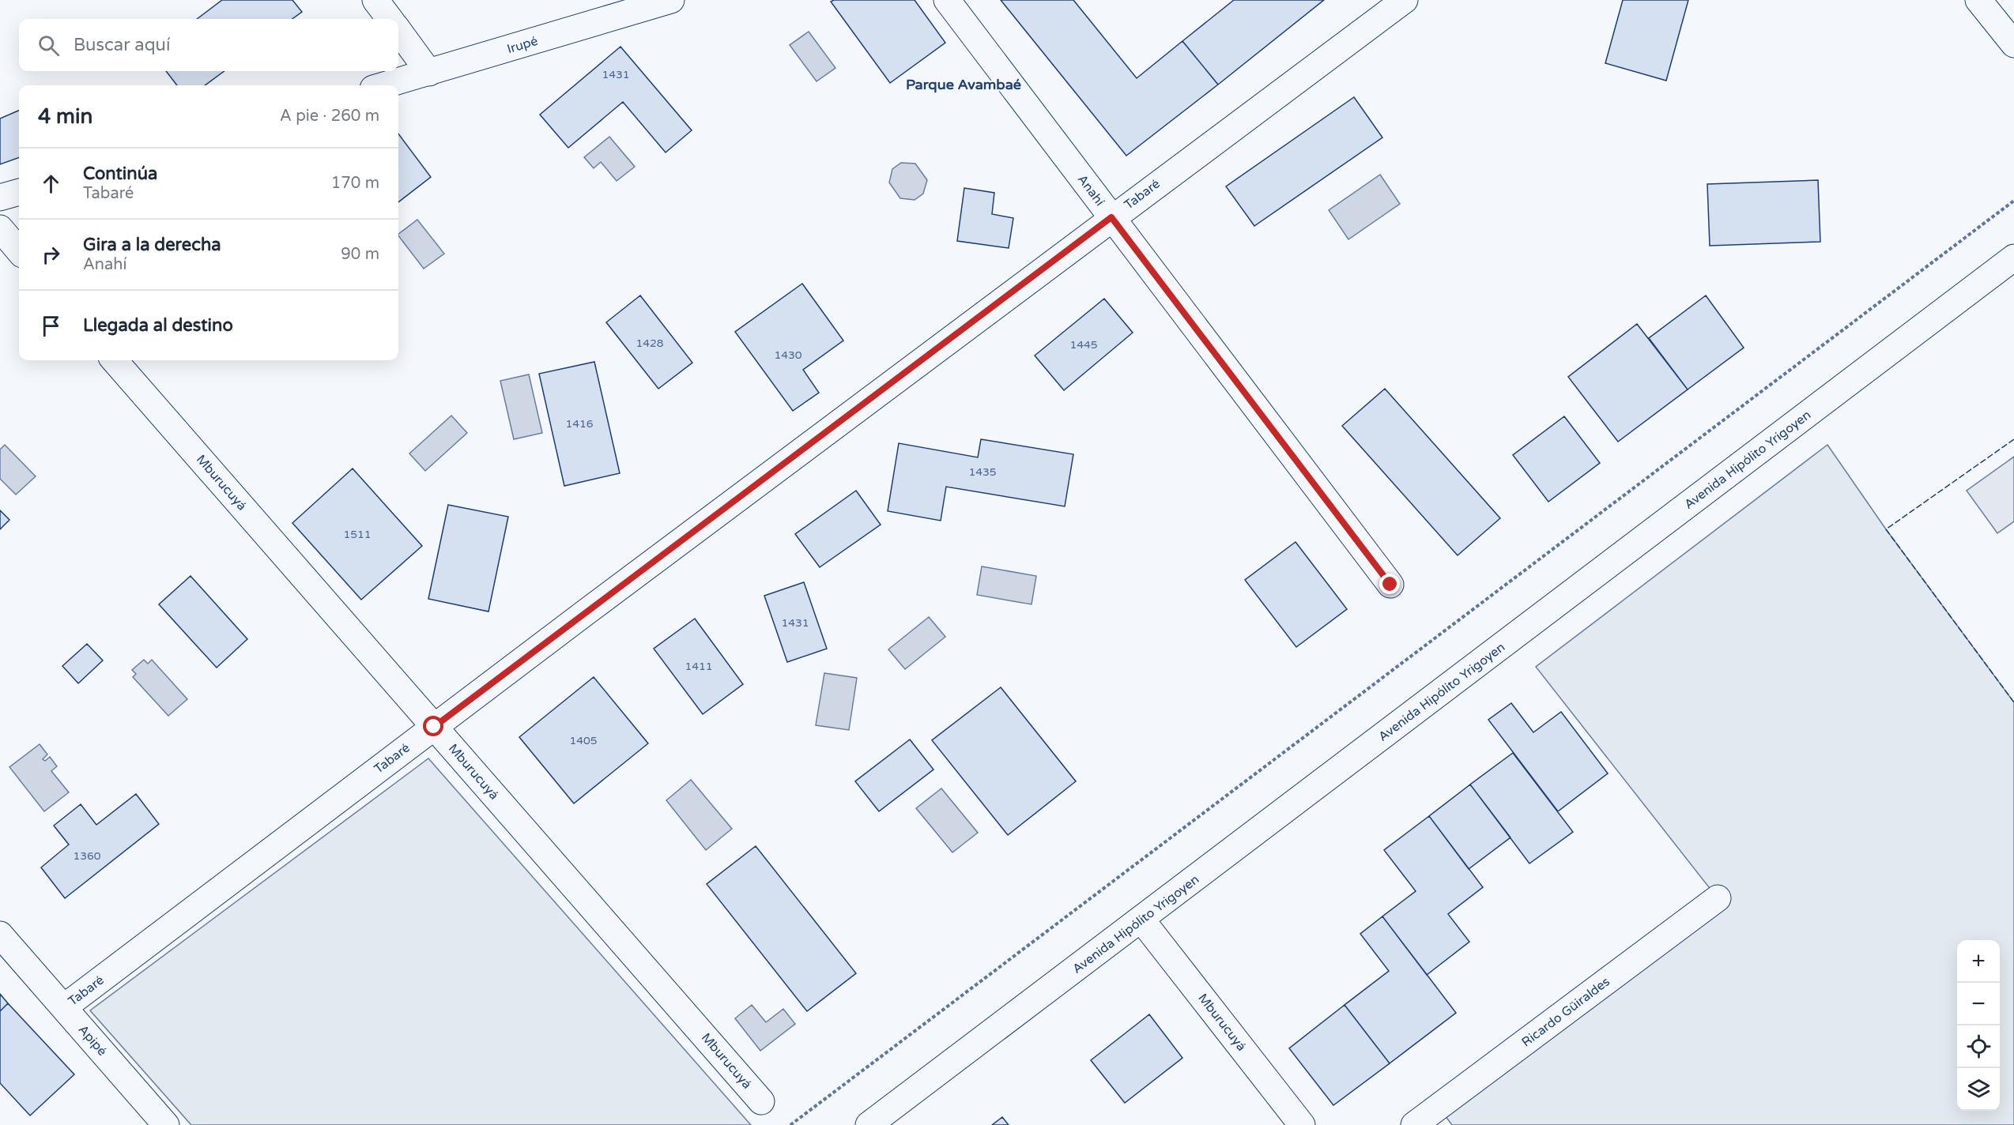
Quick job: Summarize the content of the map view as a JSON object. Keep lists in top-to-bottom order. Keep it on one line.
{"streets":{"street":["Irupé","Anahí","Tabaré","Avenida Hipólito Yrigoyen","Mburucuyá","Ricardo Güiraldes","Apipé"]},"crossings":[["Anahí","Tabaré"],["Tabaré","Mburucuyá"],["Tabaré","Apipé"],["Avenida Hipólito Yrigoyen","Mburucuyá"]],"districts":["Parque Avambaé"],"house_numbers":["1431","1428","1445","1430","1416","1435","1511","1431","1411","1405","1360"],"page":{"search":"Buscar aquí","heading":["4 min","A pie · 260 m"],"list":[["Continúa","Tabaré","170 m"],["Gira a la derecha","Anahí","90 m"],"Llegada al destino"],"map_buttons":["+","−"]}}
